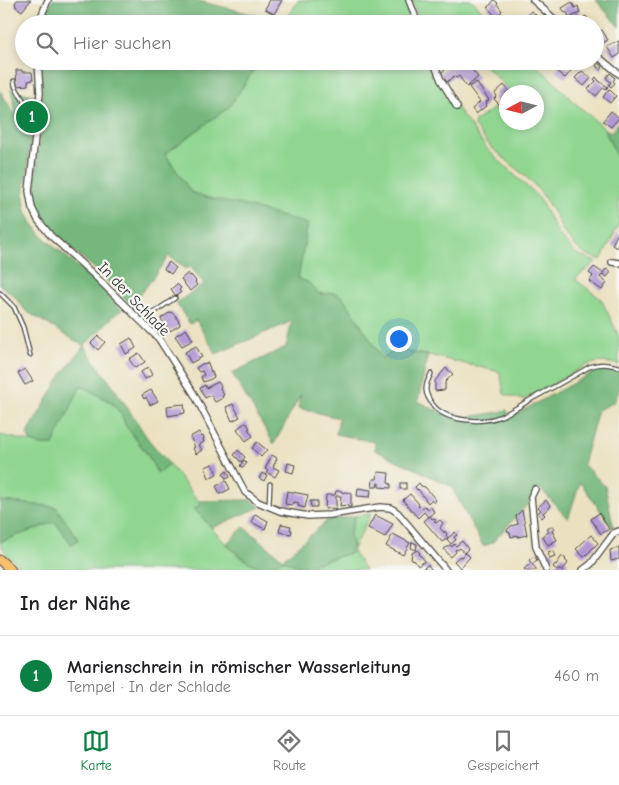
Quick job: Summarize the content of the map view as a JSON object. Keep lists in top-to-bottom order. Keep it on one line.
{"streets":{"street":["In der Schlade"]},"north":"left","page":{"search":"Hier suchen","pins":"1","heading":"In der Nähe","list":[{"mark":"1","name":"Marienschrein in römischer Wasserleitung","note":"Tempel · In der Schlade","value":"460 m"}],"nav":["Karte","Route","Gespeichert"]}}
